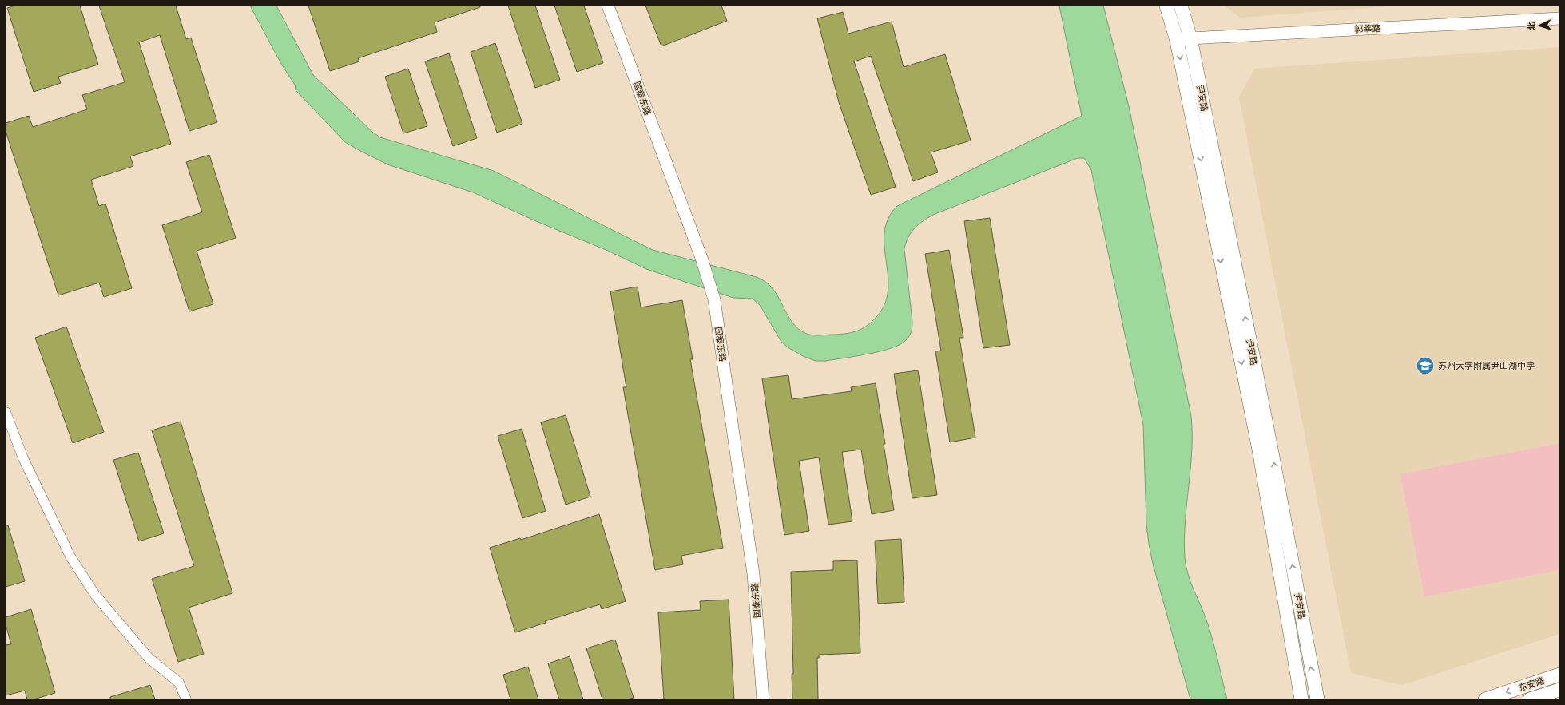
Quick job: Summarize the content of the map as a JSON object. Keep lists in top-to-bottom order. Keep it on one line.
{"streets":{"main road":["尹安路","东安路"],"street":["郭莘路","国泰东路"]},"crossings":[["郭莘路","尹安路"]],"places":{"school or university":["苏州大学附属尹山湖中学"]},"north":"left"}
